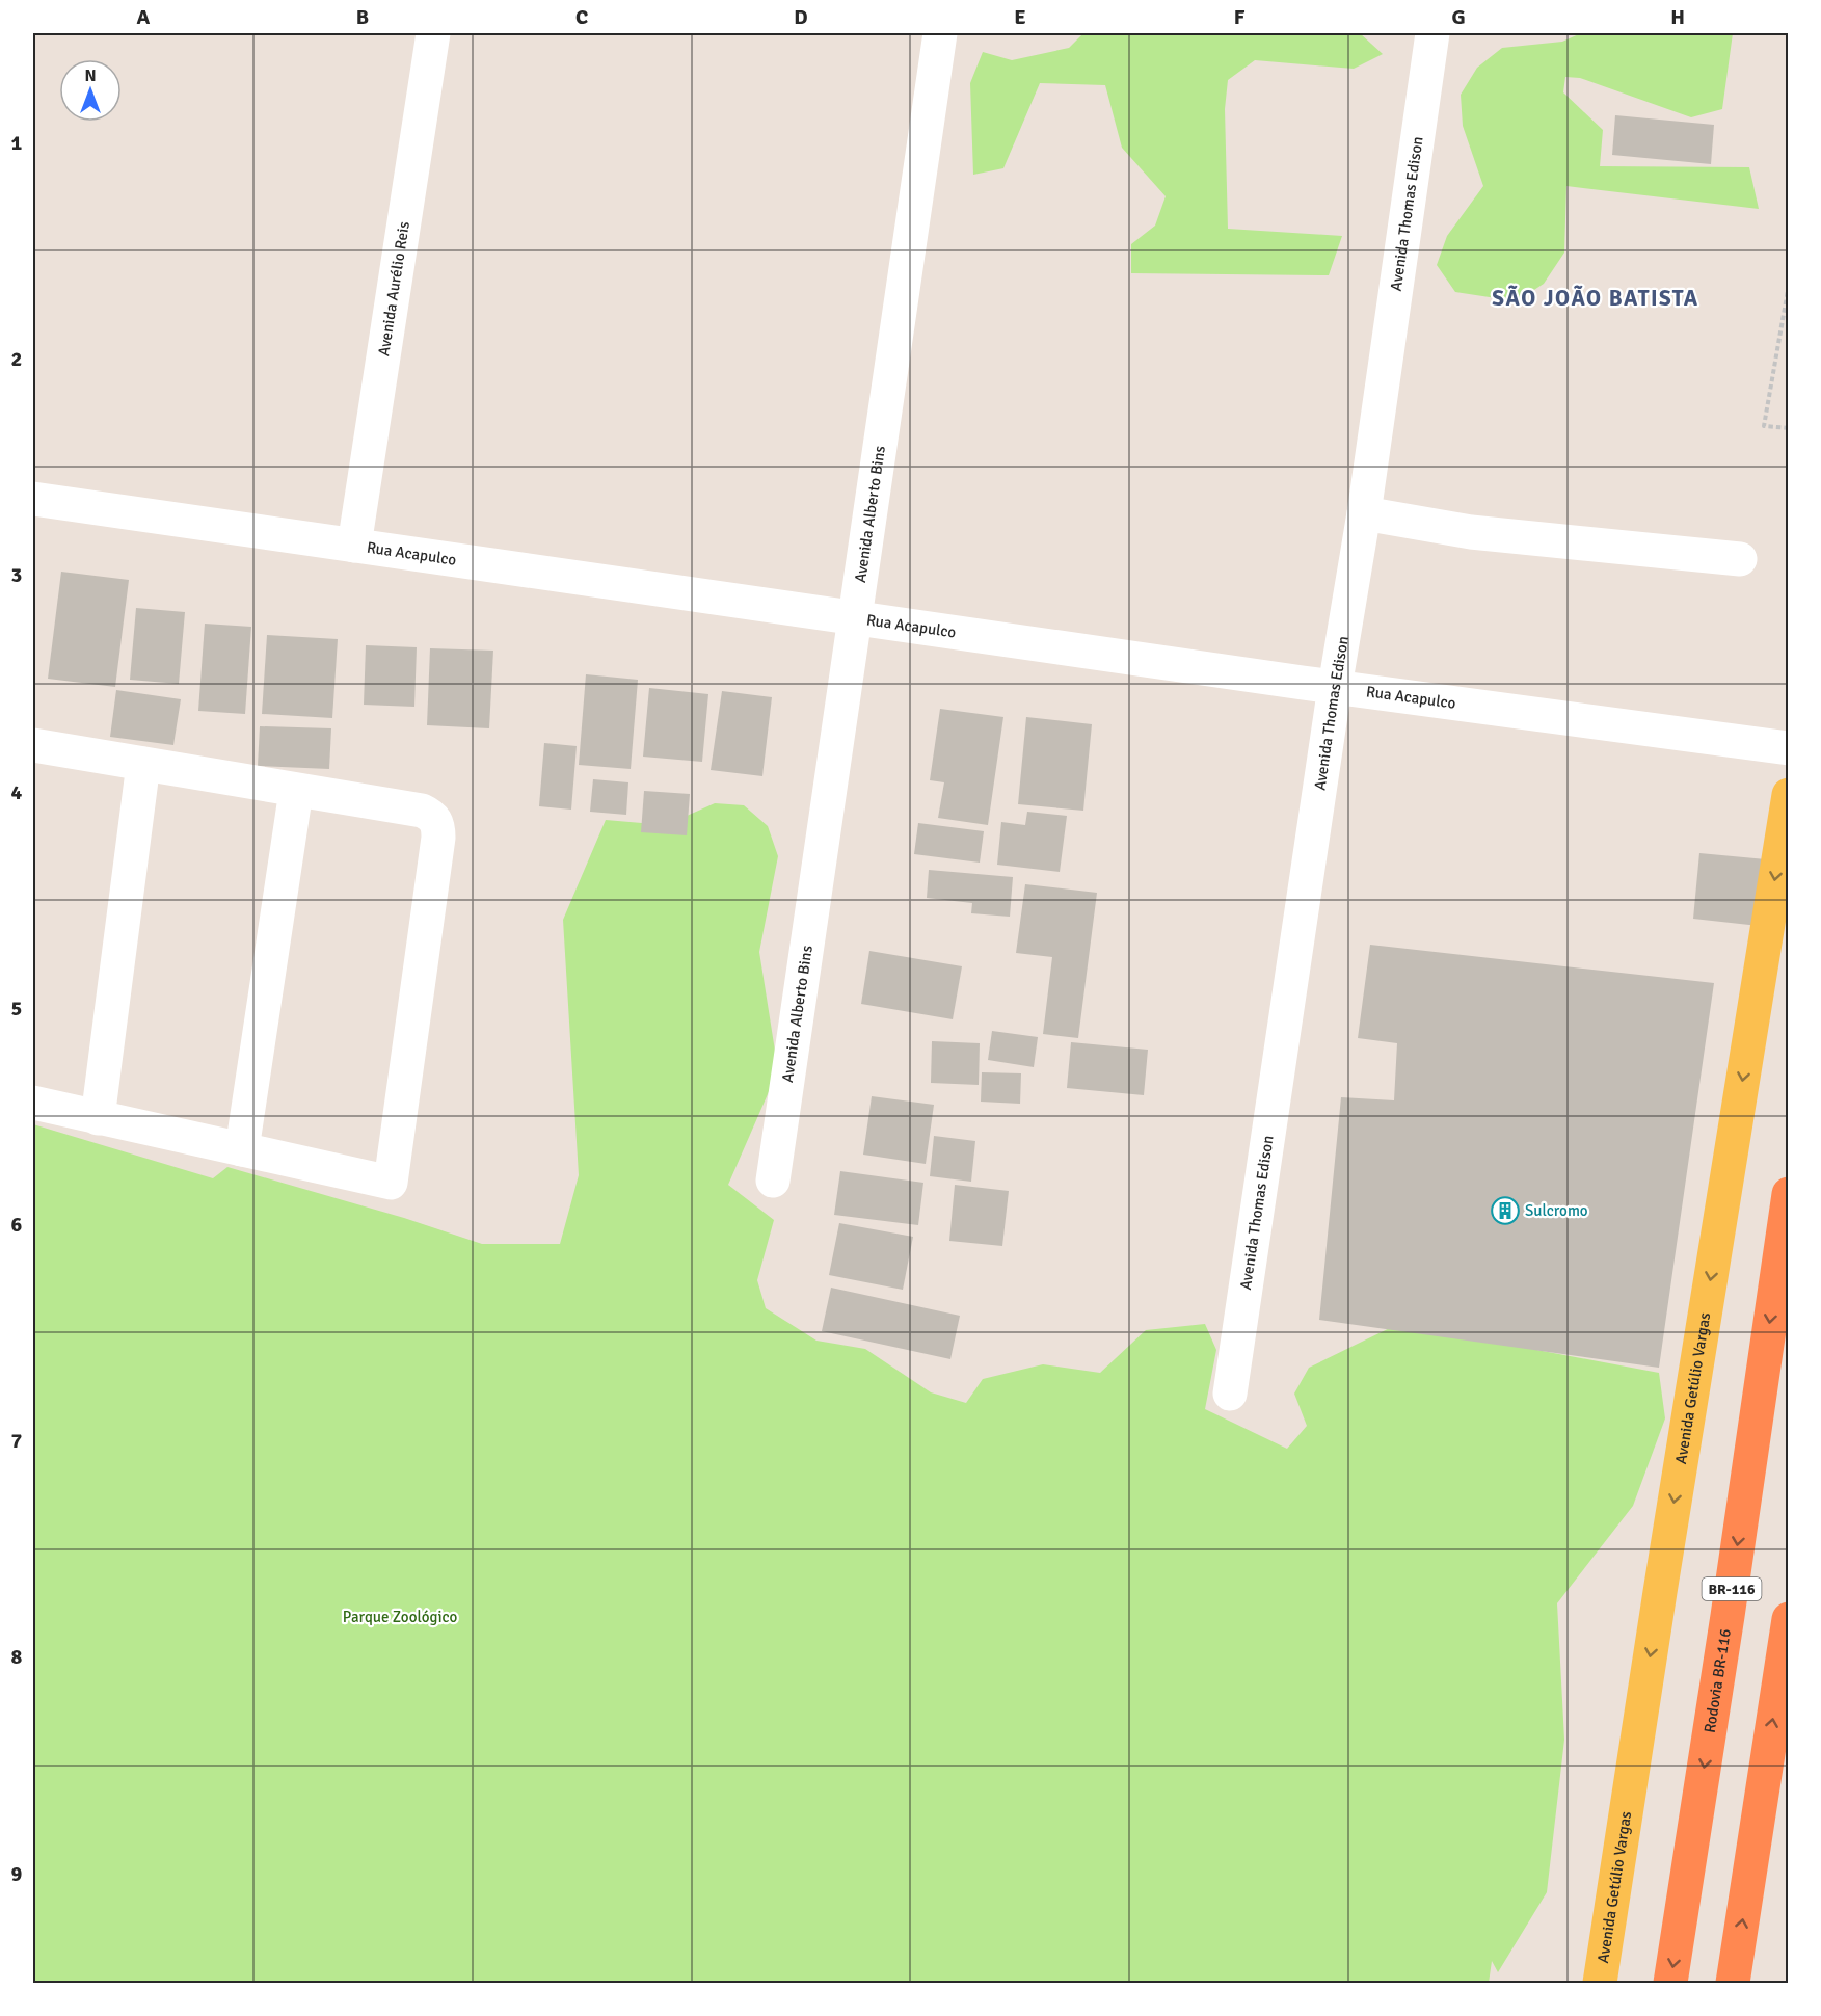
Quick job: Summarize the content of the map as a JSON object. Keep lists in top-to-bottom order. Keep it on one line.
{"streets":{"highway":["BR-116","Rodovia BR-116"],"main road":["Avenida Getúlio Vargas"],"street":["Avenida Thomas Edison","Avenida Aurélio Reis","Avenida Alberto Bins","Rua Acapulco"]},"crossings":[["Avenida Thomas Edison","Rua Acapulco"],["Avenida Aurélio Reis","Rua Acapulco"],["Avenida Alberto Bins","Rua Acapulco"]],"one_way":["Avenida Getúlio Vargas"],"districts":["SÃO JOÃO BATISTA"],"parks":["Parque Zoológico"],"places":{"building":["Sulcromo"]},"north":"top","grid":{"columns":["A","B","C","D","E","F","G","H"],"rows":["1","2","3","4","5","6","7","8","9"]}}
